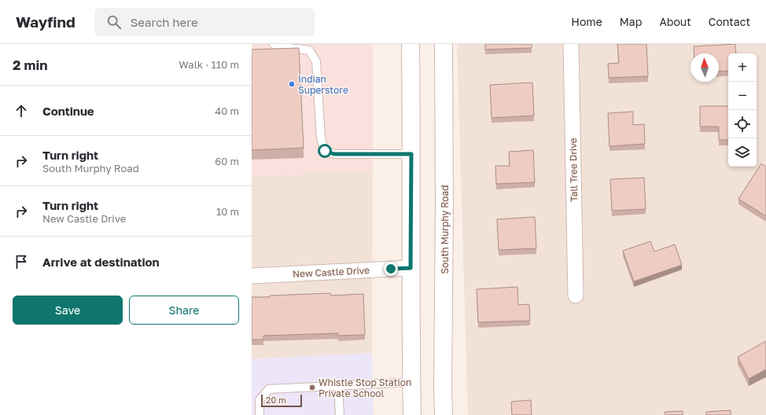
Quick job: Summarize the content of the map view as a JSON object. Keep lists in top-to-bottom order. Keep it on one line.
{"streets":{"main road":["South Murphy Road"],"street":["Tall Tree Drive","New Castle Drive"]},"places":["Indian Superstore","Whistle Stop Station Private School"],"scale_bar":"20 m","north":"top","page":{"header":"Wayfind","search":"Search here","nav":["Home","Map","About","Contact"],"heading":["2 min","Walk · 110 m"],"map_buttons":["+","−"],"list":[["Continue","40 m"],["Turn right","South Murphy Road","60 m"],["Turn right","New Castle Drive","10 m"],"Arrive at destination"],"buttons":["Save","Share"],"scale":"20 m"}}
